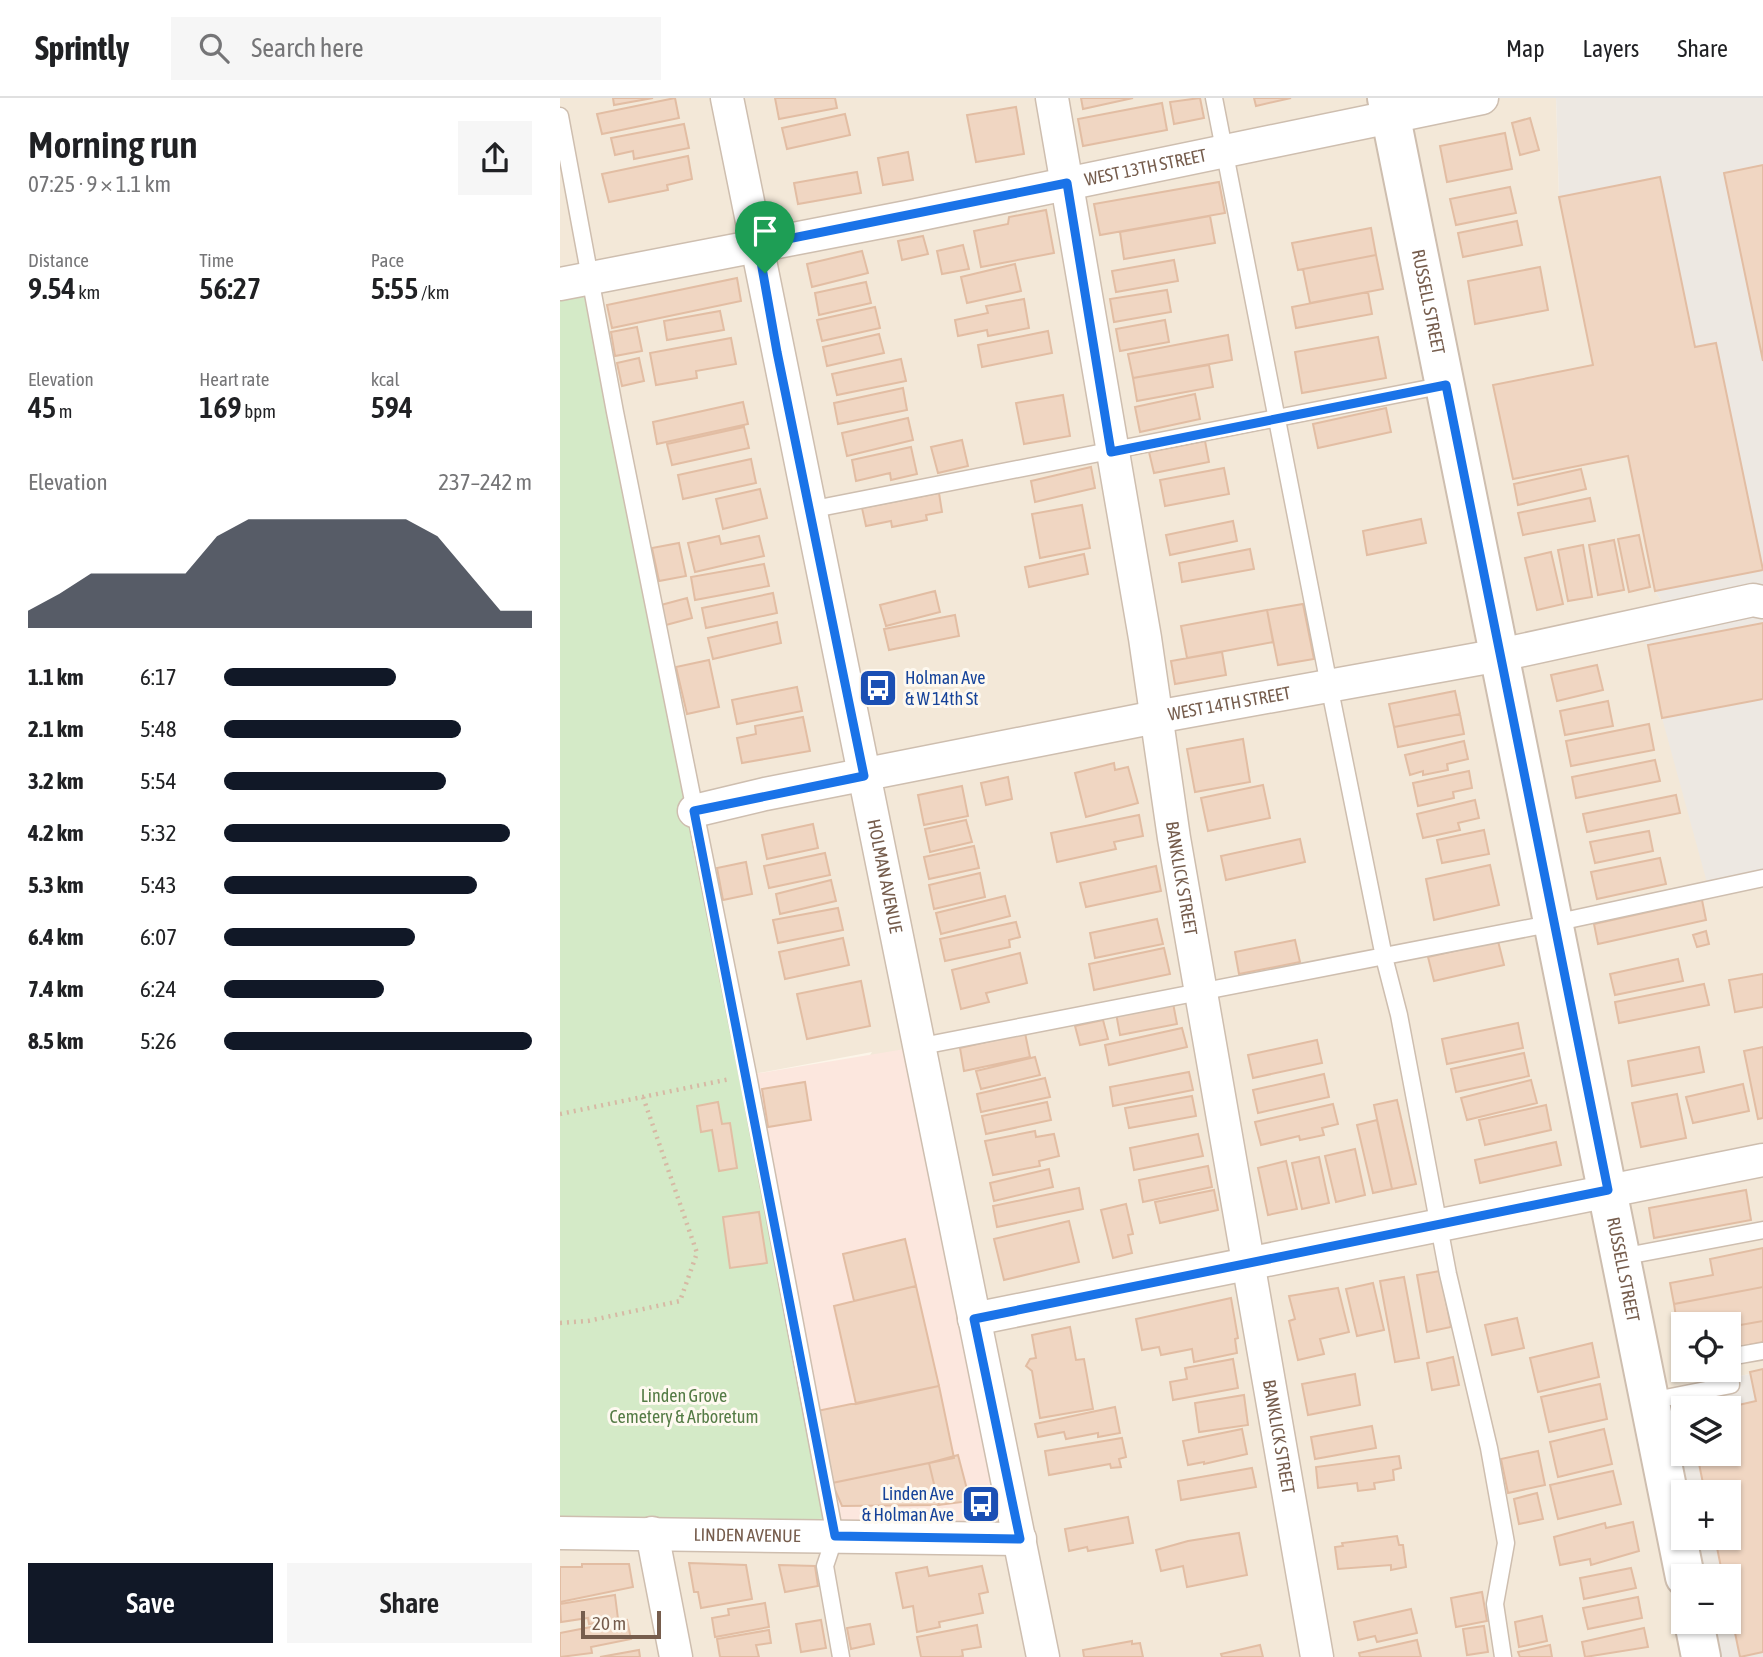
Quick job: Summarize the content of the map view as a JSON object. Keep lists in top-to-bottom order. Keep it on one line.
{"streets":{"street":["WEST 13TH STREET","RUSSELL STREET","WEST 14TH STREET","HOLMAN AVENUE","BANKLICK STREET","LINDEN AVENUE"]},"crossings":[["WEST 13TH STREET","RUSSELL STREET"],["WEST 13TH STREET","HOLMAN AVENUE"],["WEST 13TH STREET","BANKLICK STREET"],["RUSSELL STREET","WEST 14TH STREET"],["WEST 14TH STREET","HOLMAN AVENUE"],["WEST 14TH STREET","BANKLICK STREET"],["HOLMAN AVENUE","LINDEN AVENUE"]],"parks":["Linden Grove Cemetery & Arboretum"],"places":{"bus stop":["Holman Ave & W 14th St","Linden Ave & Holman Ave"]},"scale_bar":"20 m","page":{"header":"Sprintly","search":"Search here","nav":["Map","Layers","Share"],"heading":["Morning run","07:25 · 9 × 1.1 km"],"stats":[["Distance","9.54 km"],["Time","56:27"],["Pace","5:55 /km"],["Elevation","45 m"],["Heart rate","169 bpm"],["kcal","594"]],"chart":["Elevation","237–242 m"],"list":[{"name":"1.1 km","note":"6:17"},{"name":"2.1 km","note":"5:48"},{"name":"3.2 km","note":"5:54"},{"name":"4.2 km","note":"5:32"},{"name":"5.3 km","note":"5:43"},{"name":"6.4 km","note":"6:07"},{"name":"7.4 km","note":"6:24"},{"name":"8.5 km","note":"5:26"}],"map_buttons":["+","−"],"buttons":["Save","Share"],"scale":"20 m"}}
